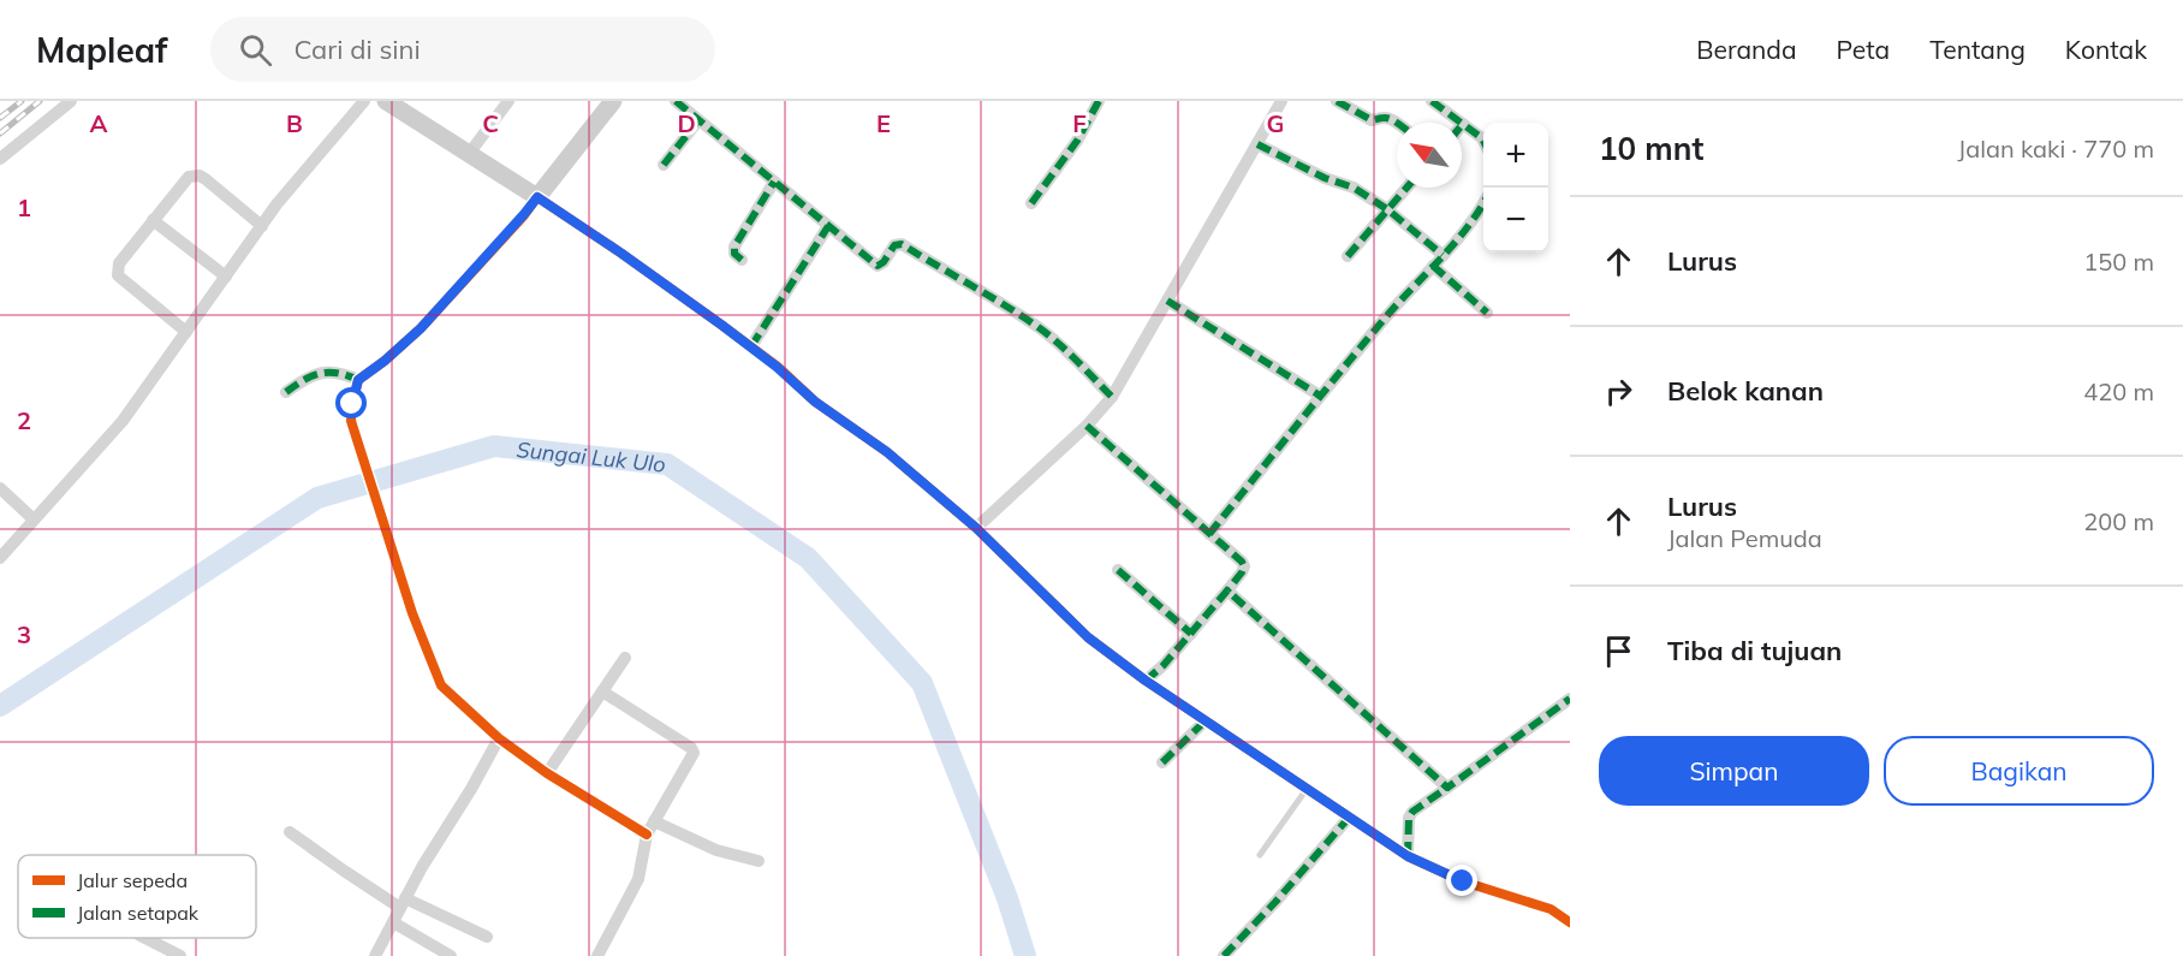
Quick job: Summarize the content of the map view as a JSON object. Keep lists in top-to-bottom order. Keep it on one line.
{"water":["Sungai Luk Ulo"],"legend":["Jalur sepeda","Jalan setapak"],"north":"top left","page":{"header":"Mapleaf","search":"Cari di sini","nav":["Beranda","Peta","Tentang","Kontak"],"heading":["10 mnt","Jalan kaki · 770 m"],"map_buttons":["+","−"],"list":[["Lurus","150 m"],["Belok kanan","420 m"],["Lurus","Jalan Pemuda","200 m"],"Tiba di tujuan"],"buttons":["Simpan","Bagikan"]},"grid":{"columns":["A","B","C","D","E","F","G"],"rows":["1","2","3"]}}
